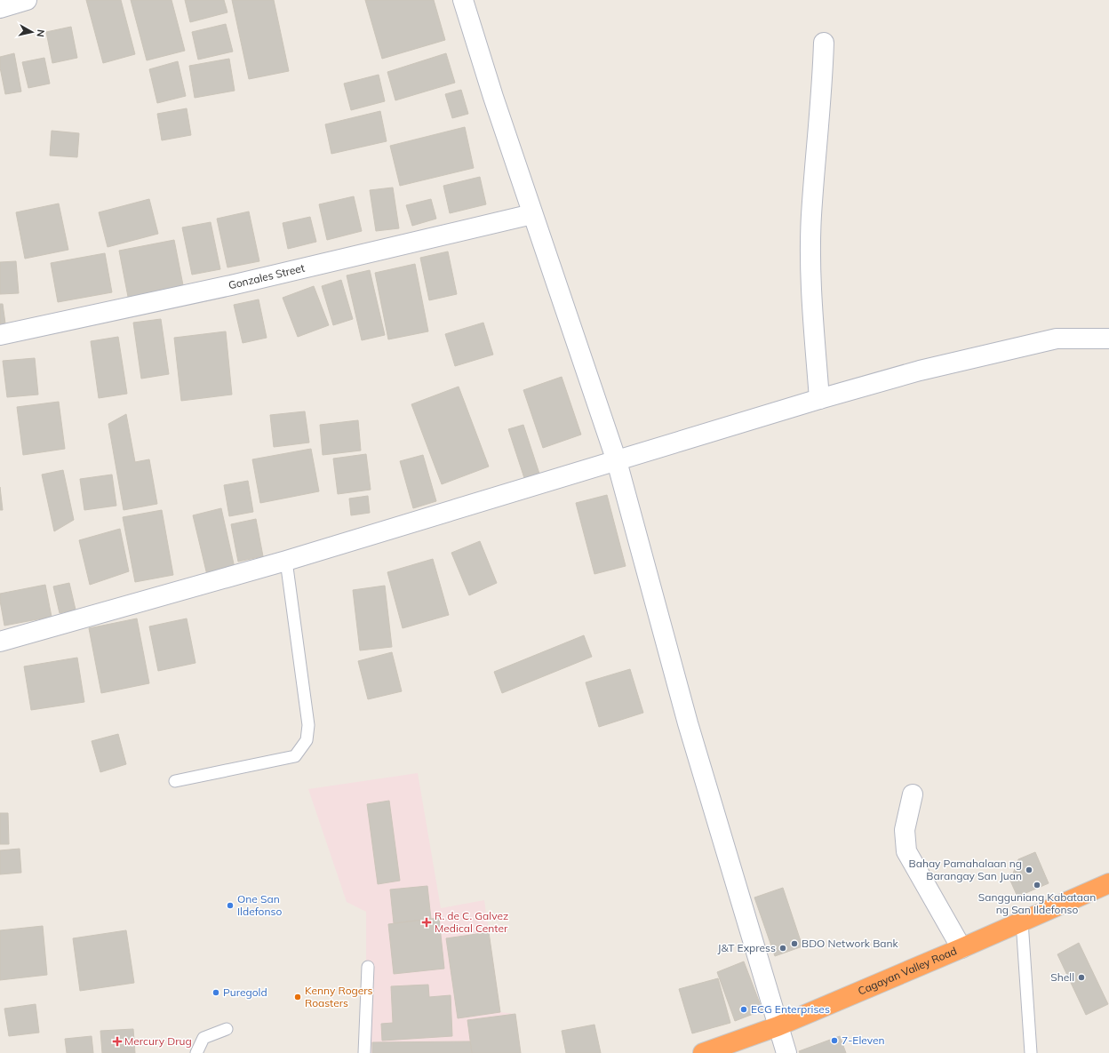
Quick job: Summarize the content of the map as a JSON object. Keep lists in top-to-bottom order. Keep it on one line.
{"streets":{"highway":["Cagayan Valley Road"],"street":["Gonzales Street"]},"places":{"other":["Bahay Pamahalaan ng Barangay San Juan","Sangguniang Kabataan ng San Ildefonso","One San Ildefonso","BDO Network Bank","J&T Express","Shell","Puregold","Kenny Rogers Roasters","ECG Enterprises","7-Eleven"],"health":["R. de C. Galvez Medical Center","Mercury Drug"]},"north":"right"}
